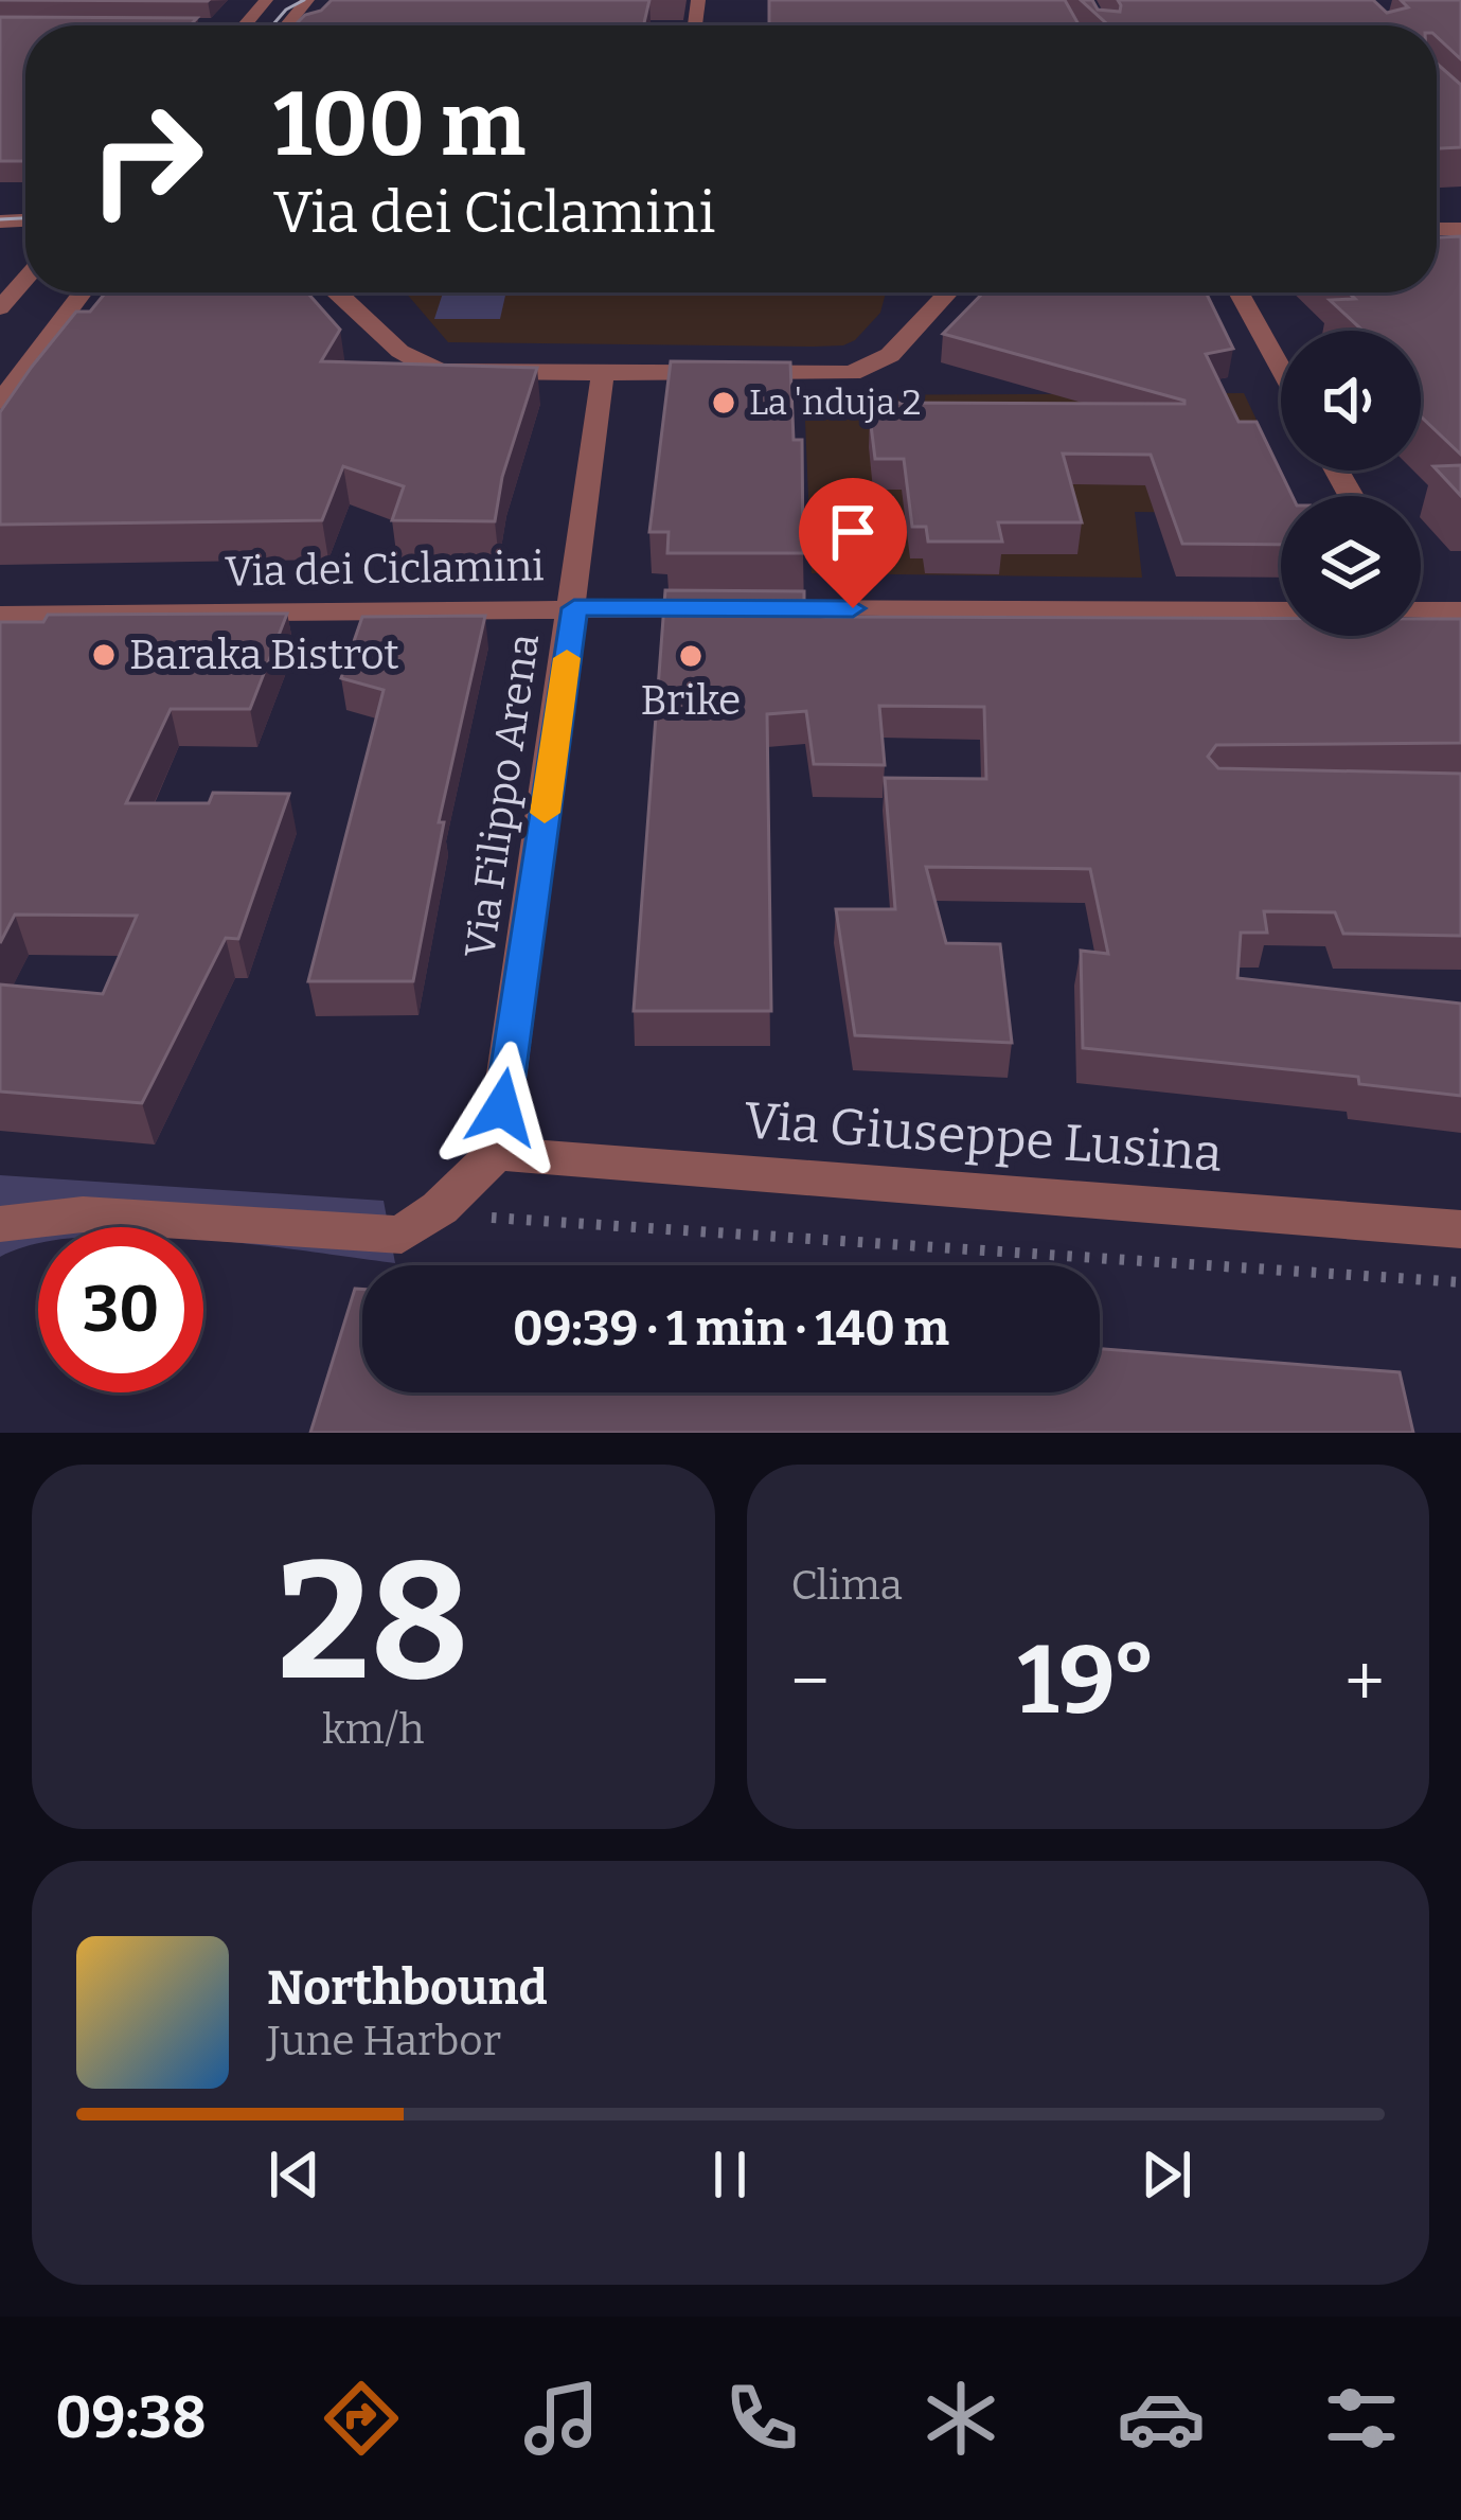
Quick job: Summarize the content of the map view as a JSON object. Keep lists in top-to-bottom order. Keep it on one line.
{"streets":{"street":["Via dei Ciclamini","Via Filippo Arena","Via Giuseppe Lusina"]},"crossings":[["Via dei Ciclamini","Via Filippo Arena"],["Via Filippo Arena","Via Giuseppe Lusina"]],"places":["La 'nduja 2","Baraka Bistrot","Brike"],"page":{"turn":["100 m","Via dei Ciclamini"],"limit":"30","trip":"09:39 · 1 min · 140 m","tile":[["28","km/h"],"Clima"],"heat":["−","19°","+"],"song":["Northbound","June Harbor"],"tabs":"09:38"}}
